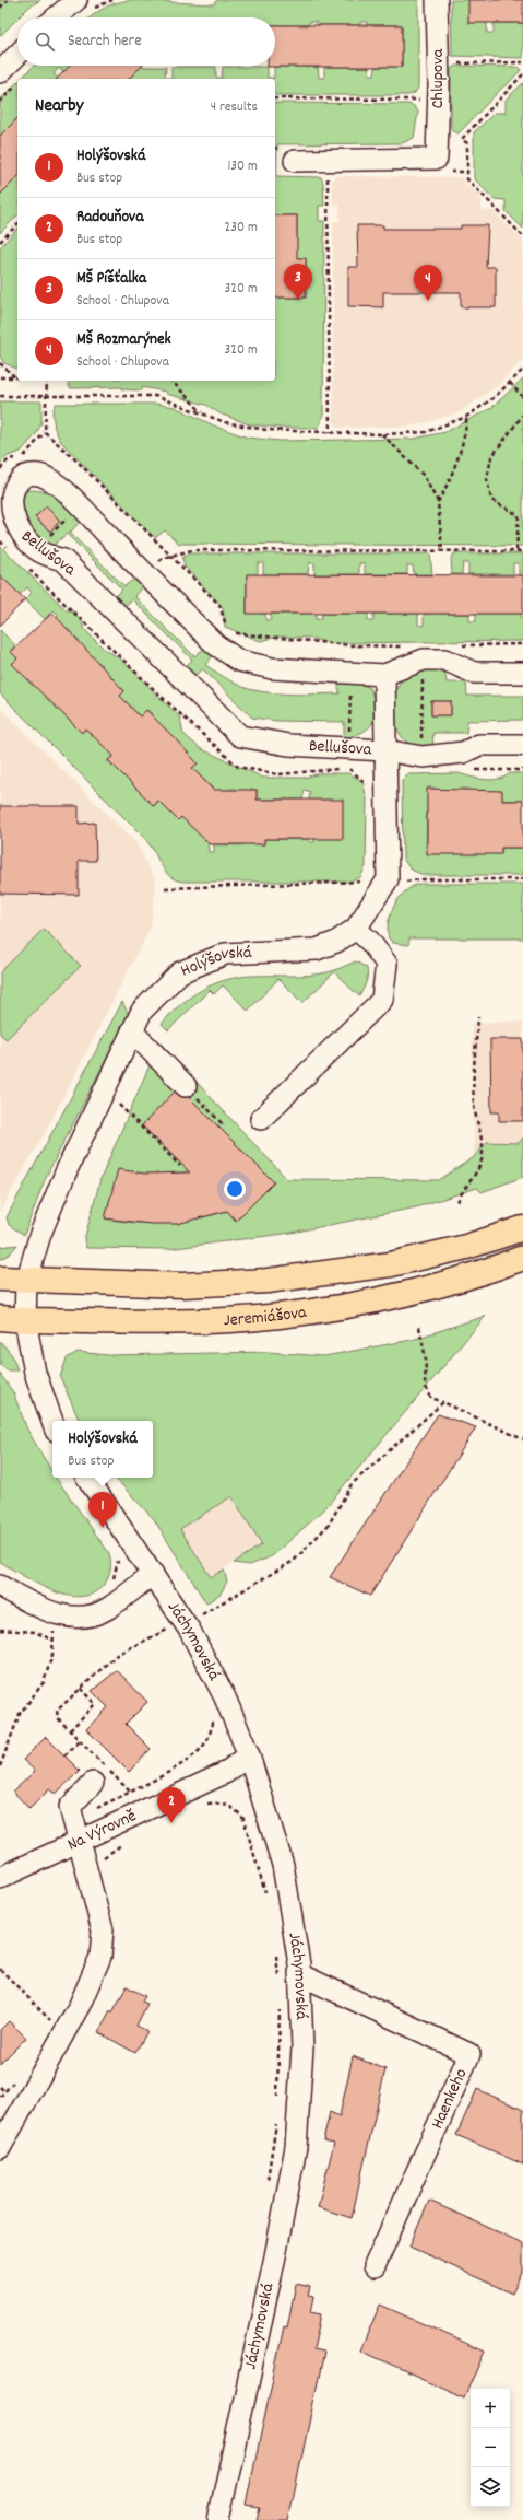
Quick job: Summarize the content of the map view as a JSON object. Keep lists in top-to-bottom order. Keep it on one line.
{"streets":{"main road":["Jeremiášova"],"street":["Chlupova","Bellušova","Holýšovská","Jáchymovská","Na Výrovně","Haenkeho"]},"crossings":[["Holýšovská","Jeremiášova"],["Jáchymovská","Na Výrovně"],["Jáchymovská","Haenkeho"]],"page":{"search":"Search here","heading":["Nearby","4 results"],"list":[{"mark":"1","name":"Holýšovská","note":"Bus stop","value":"130 m"},{"mark":"2","name":"Radouňova","note":"Bus stop","value":"230 m"},{"mark":"3","name":"MŠ Píšťalka","note":"School · Chlupova","value":"320 m"},{"mark":"4","name":"MŠ Rozmarýnek","note":"School · Chlupova","value":"320 m"}],"pins":["3","4","1","2"],"popup":["Holýšovská","Bus stop"],"map_buttons":["+","−"]}}
